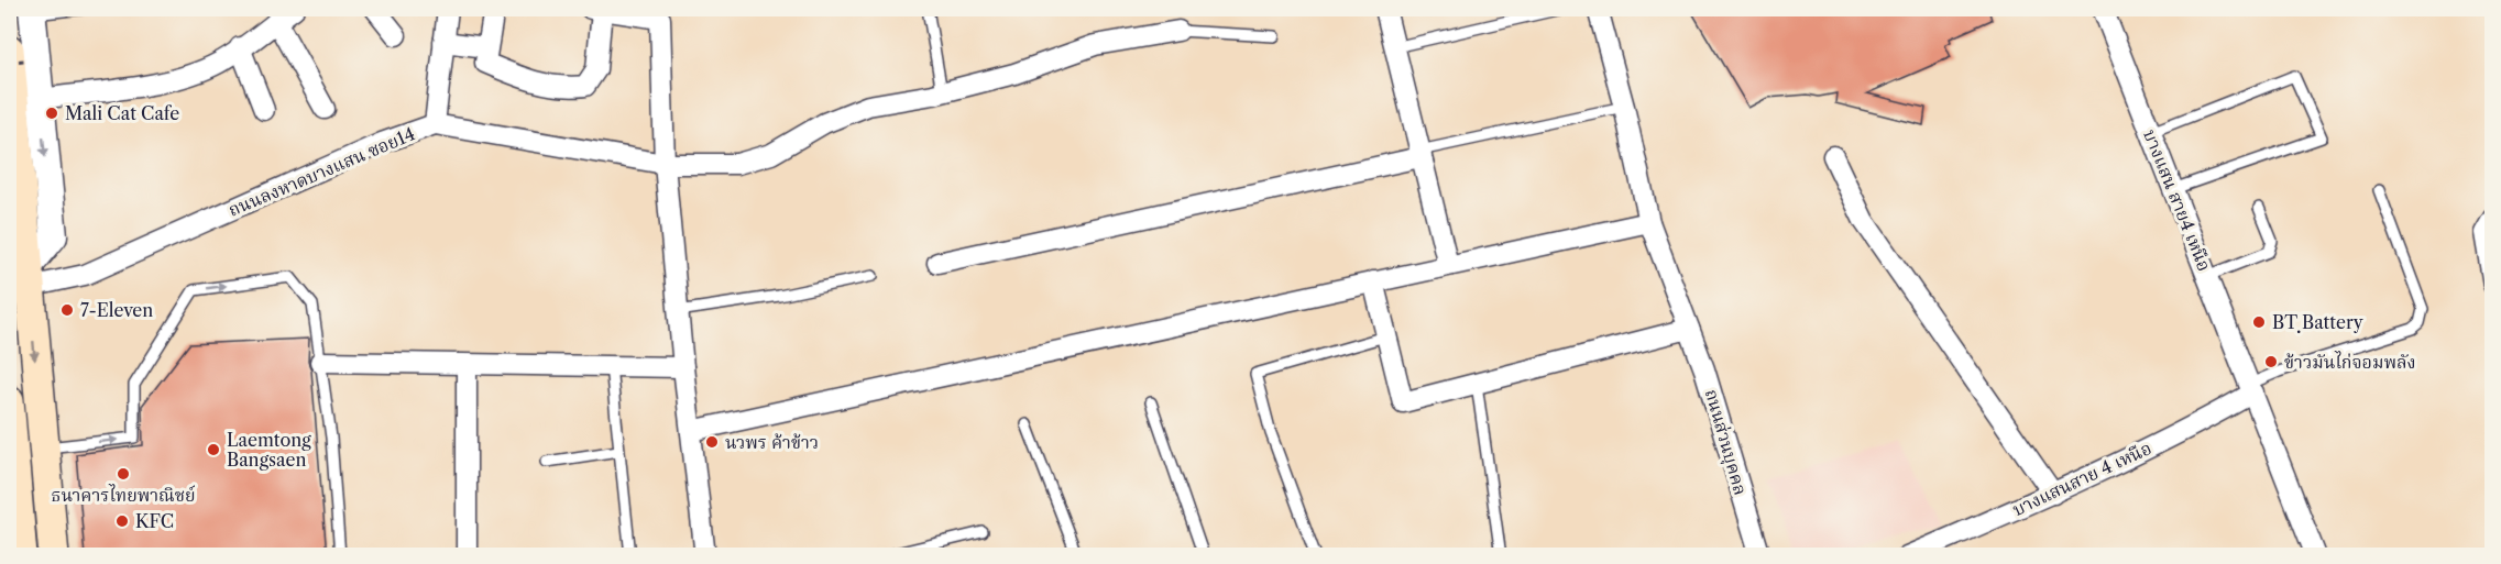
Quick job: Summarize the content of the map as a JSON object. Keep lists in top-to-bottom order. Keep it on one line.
{"streets":{"street":["ถนนลงหาดบางแสน ซอย14","บางแสน สาย4 เหนือ","ถนนส่วนบุคคล","บางแสนสาย 4 เหนือ"]},"crossings":[["บางแสน สาย4 เหนือ","บางแสนสาย 4 เหนือ"]],"places":["Mali Cat Cafe","7-Eleven","BT ฺBattery","ข้าวมันไก่จอมพลัง","นวพร ค้าข้าว","Laemtong Bangsaen","ธนาคารไทยพาณิชย์","KFC"]}
